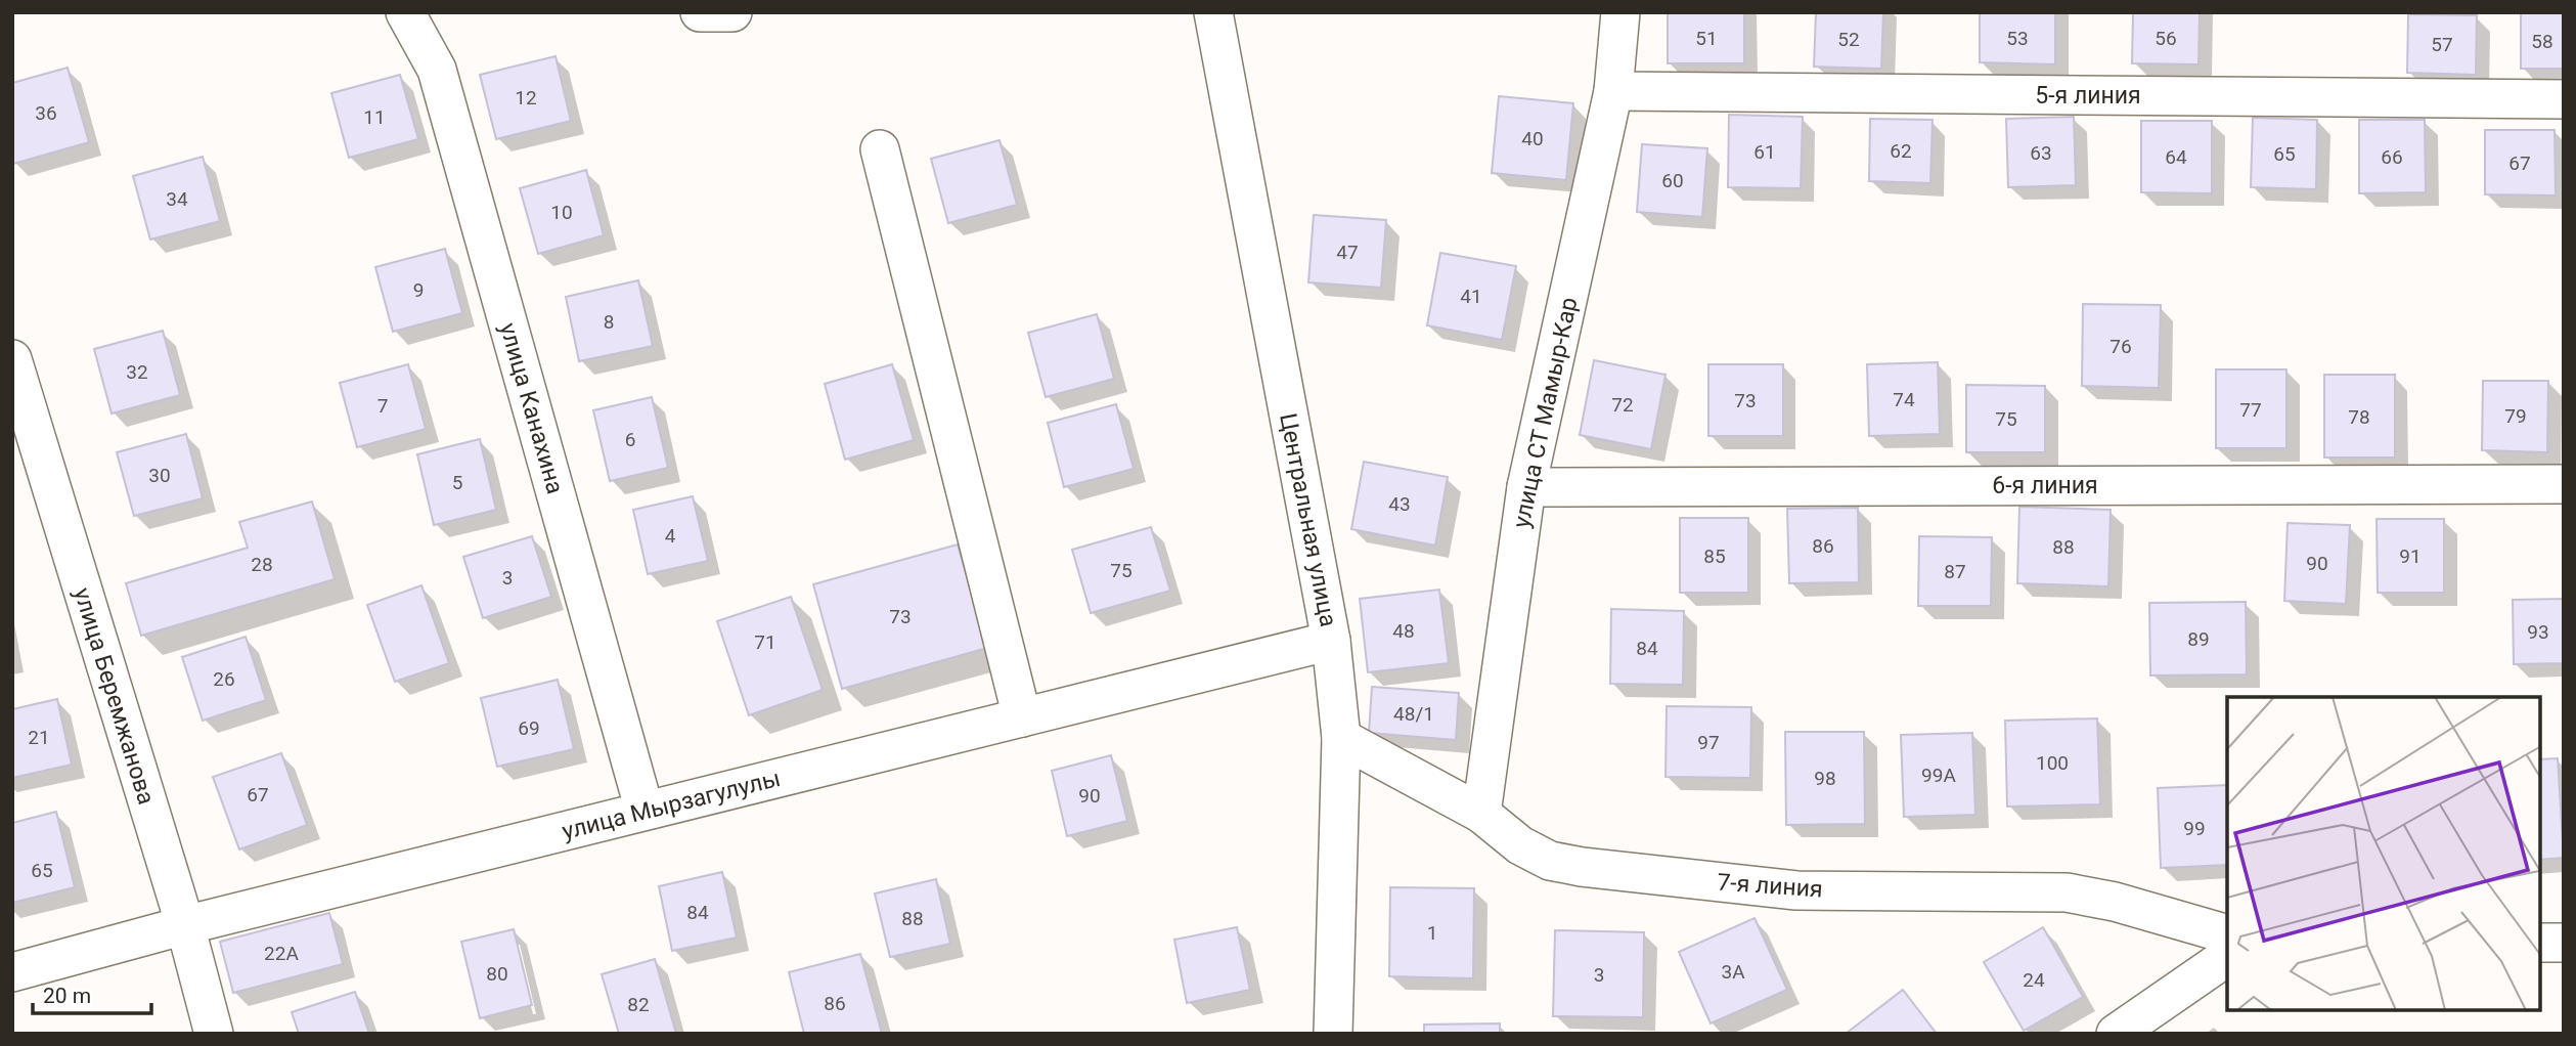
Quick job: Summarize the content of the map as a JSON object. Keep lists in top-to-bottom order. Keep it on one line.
{"streets":{"street":["5-я линия","улица Канахина","улица СТ Мамыр-Кар","6-я линия","Центральная улица","улица Беремжанова","улица Мырзагулулы","7-я линия"]},"crossings":[["5-я линия","улица СТ Мамыр-Кар"],["улица Канахина","улица Мырзагулулы"],["улица СТ Мамыр-Кар","6-я линия"],["улица СТ Мамыр-Кар","7-я линия"],["Центральная улица","улица Мырзагулулы"],["Центральная улица","7-я линия"],["улица Беремжанова","улица Мырзагулулы"]],"house_numbers":["51","53","56","52","58","57","12","36","11","40","62","61","63","65","64","66","67","60","34","10","47","9","41","8","76","32","74","73","72","7","77","79","78","75","6","30","5","43","4","86","88","85","91","90","28","75","87","3","73","48","93","89","71","84","26","48/1","69","21","97","100","99А","98","67","90","99","65","84","88","1","22А","3А","80","3","24","86","82"],"scale_bar":"20 m"}
